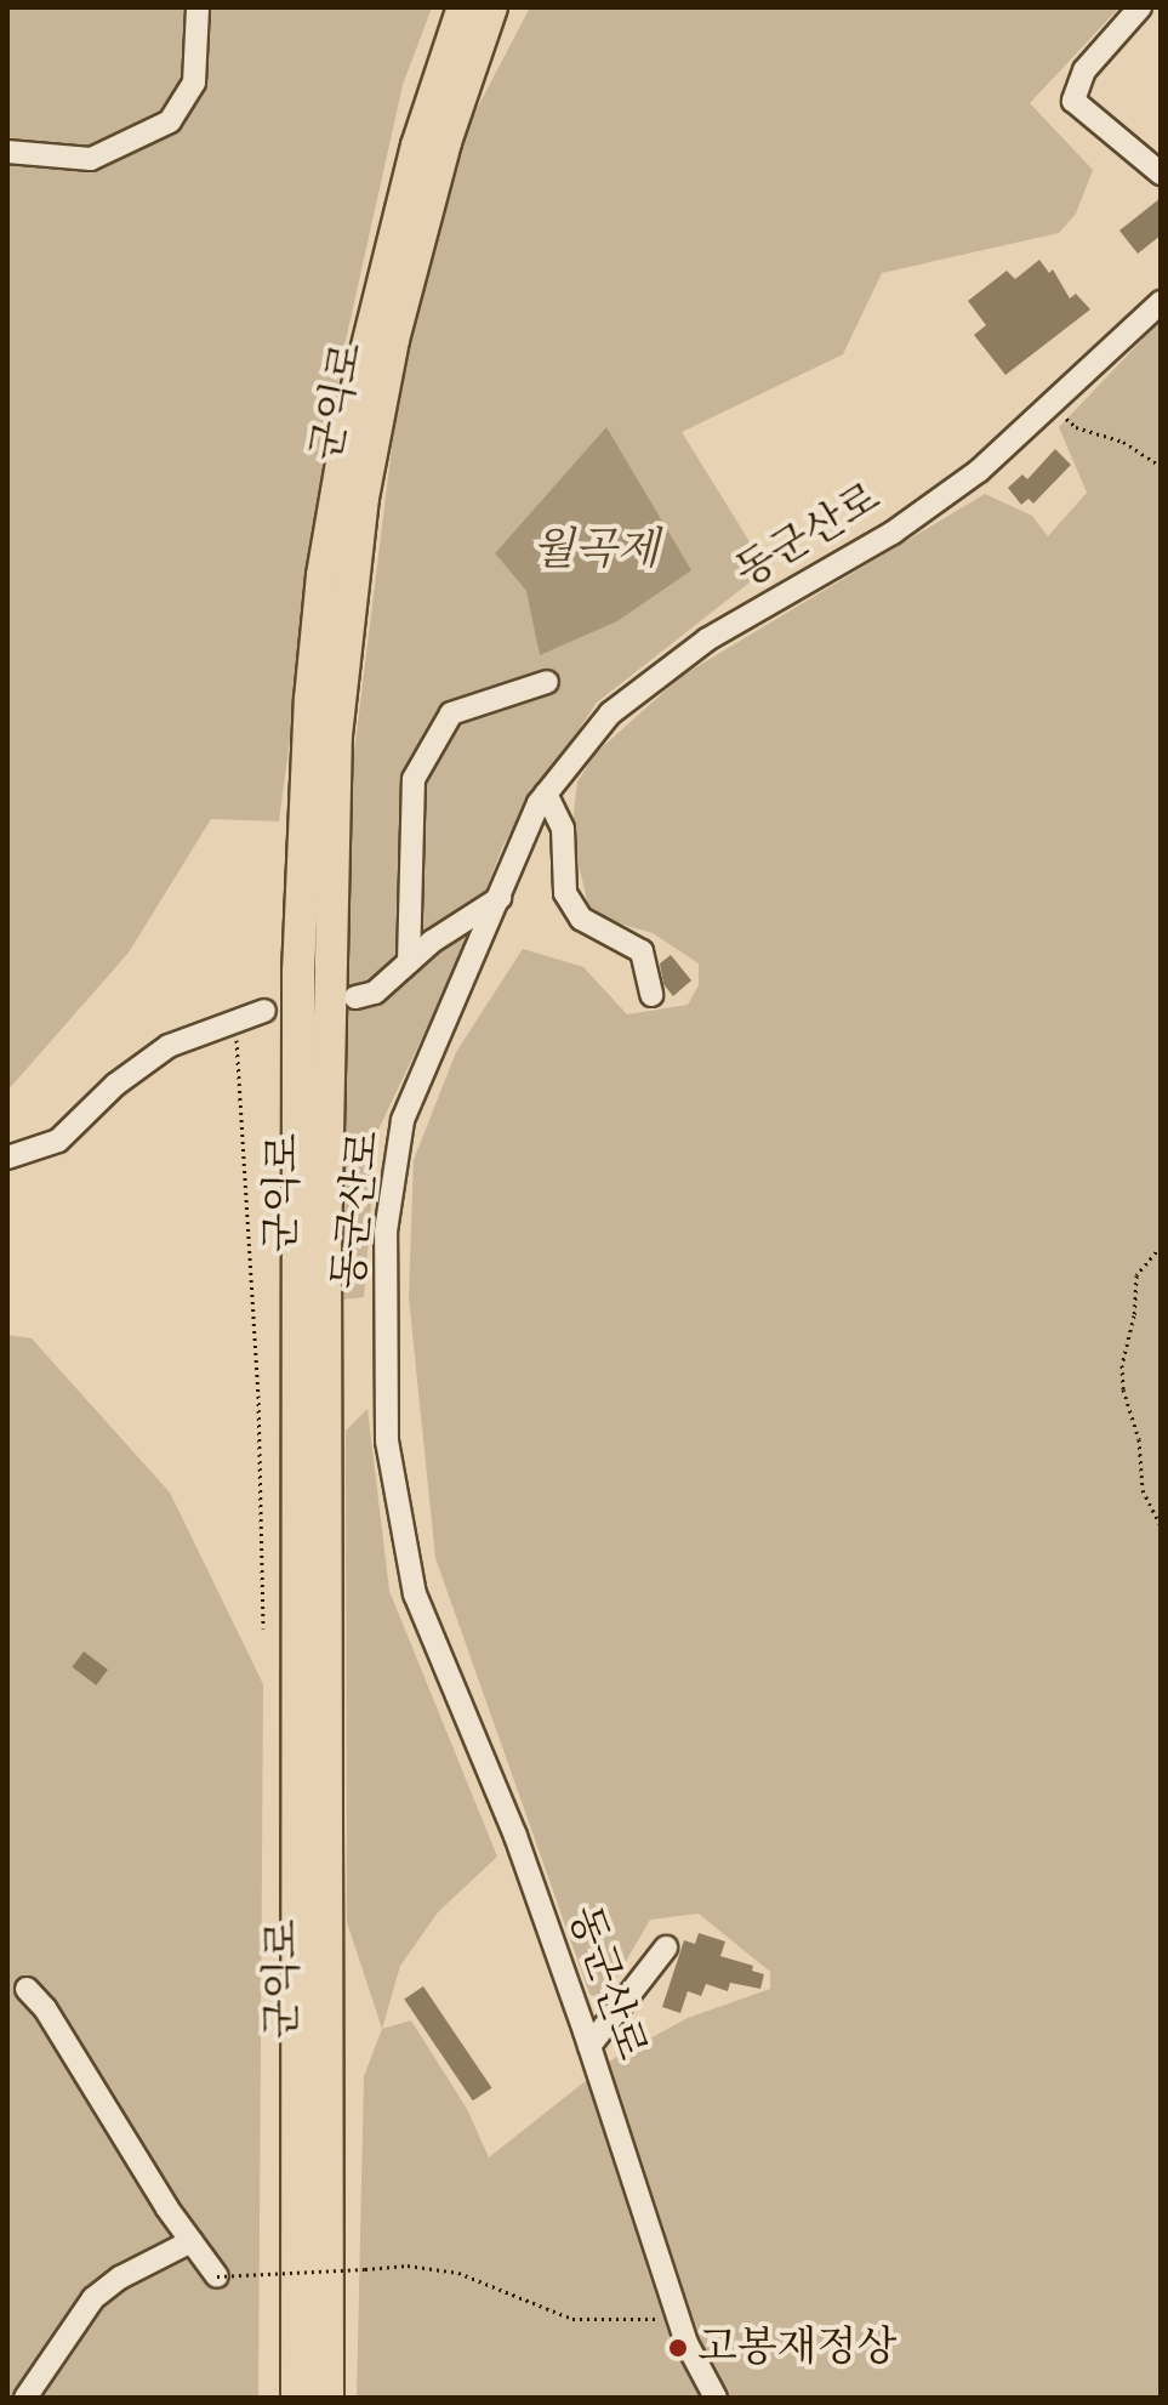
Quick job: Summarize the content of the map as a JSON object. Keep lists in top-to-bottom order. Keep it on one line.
{"streets":{"highway":["군익로"],"street":["동군산로"]},"water":["월곡제"],"places":["고봉재정상"]}
